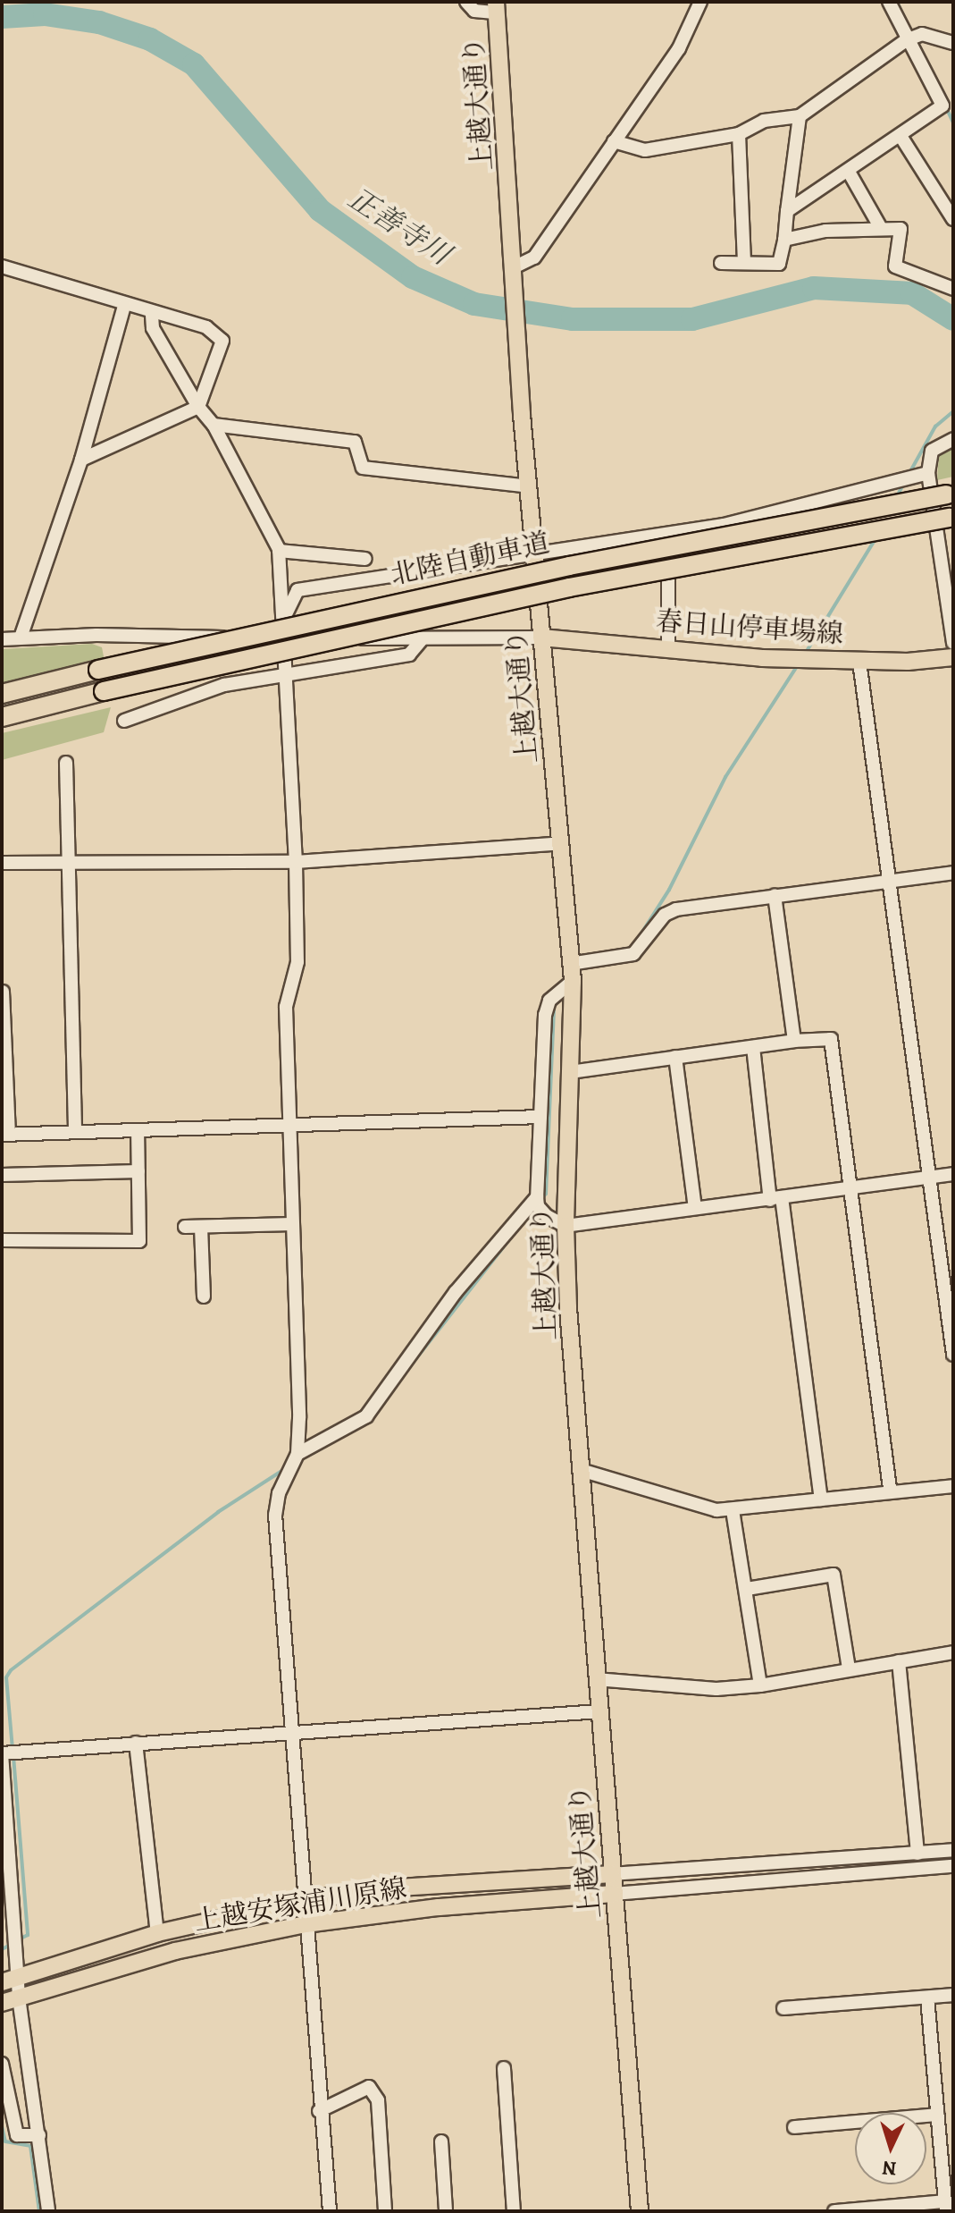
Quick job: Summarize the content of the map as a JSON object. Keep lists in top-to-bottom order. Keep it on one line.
{"streets":{"highway":["北陸自動車道"],"main road":["上越大通り","春日山停車場線","上越安塚浦川原線"]},"crossings":[["上越大通り","春日山停車場線"],["上越大通り","上越安塚浦川原線"]],"water":["正善寺川"],"north":"bottom"}
